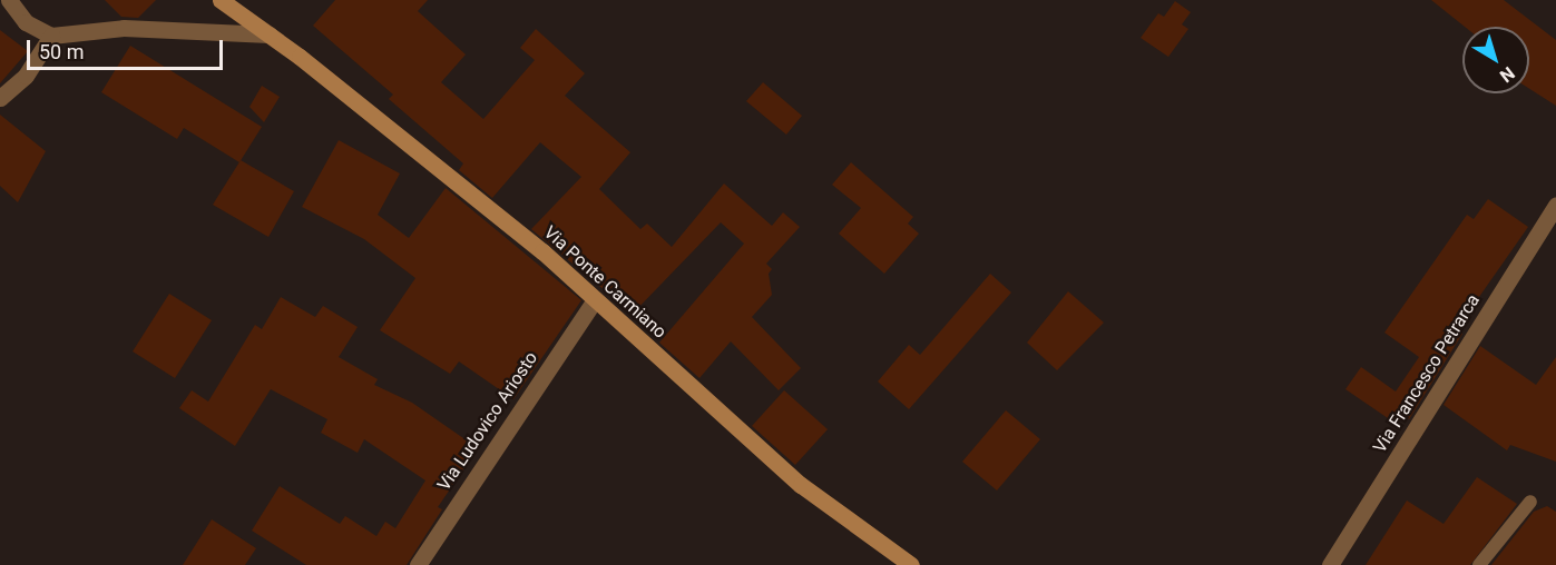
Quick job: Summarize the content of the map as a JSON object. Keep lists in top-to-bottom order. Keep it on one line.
{"streets":{"street":["Via Ponte Carmiano","Via Francesco Petrarca","Via Ludovico Ariosto"]},"crossings":[["Via Ponte Carmiano","Via Ludovico Ariosto"]],"scale_bar":"50 m","north":"bottom right"}
